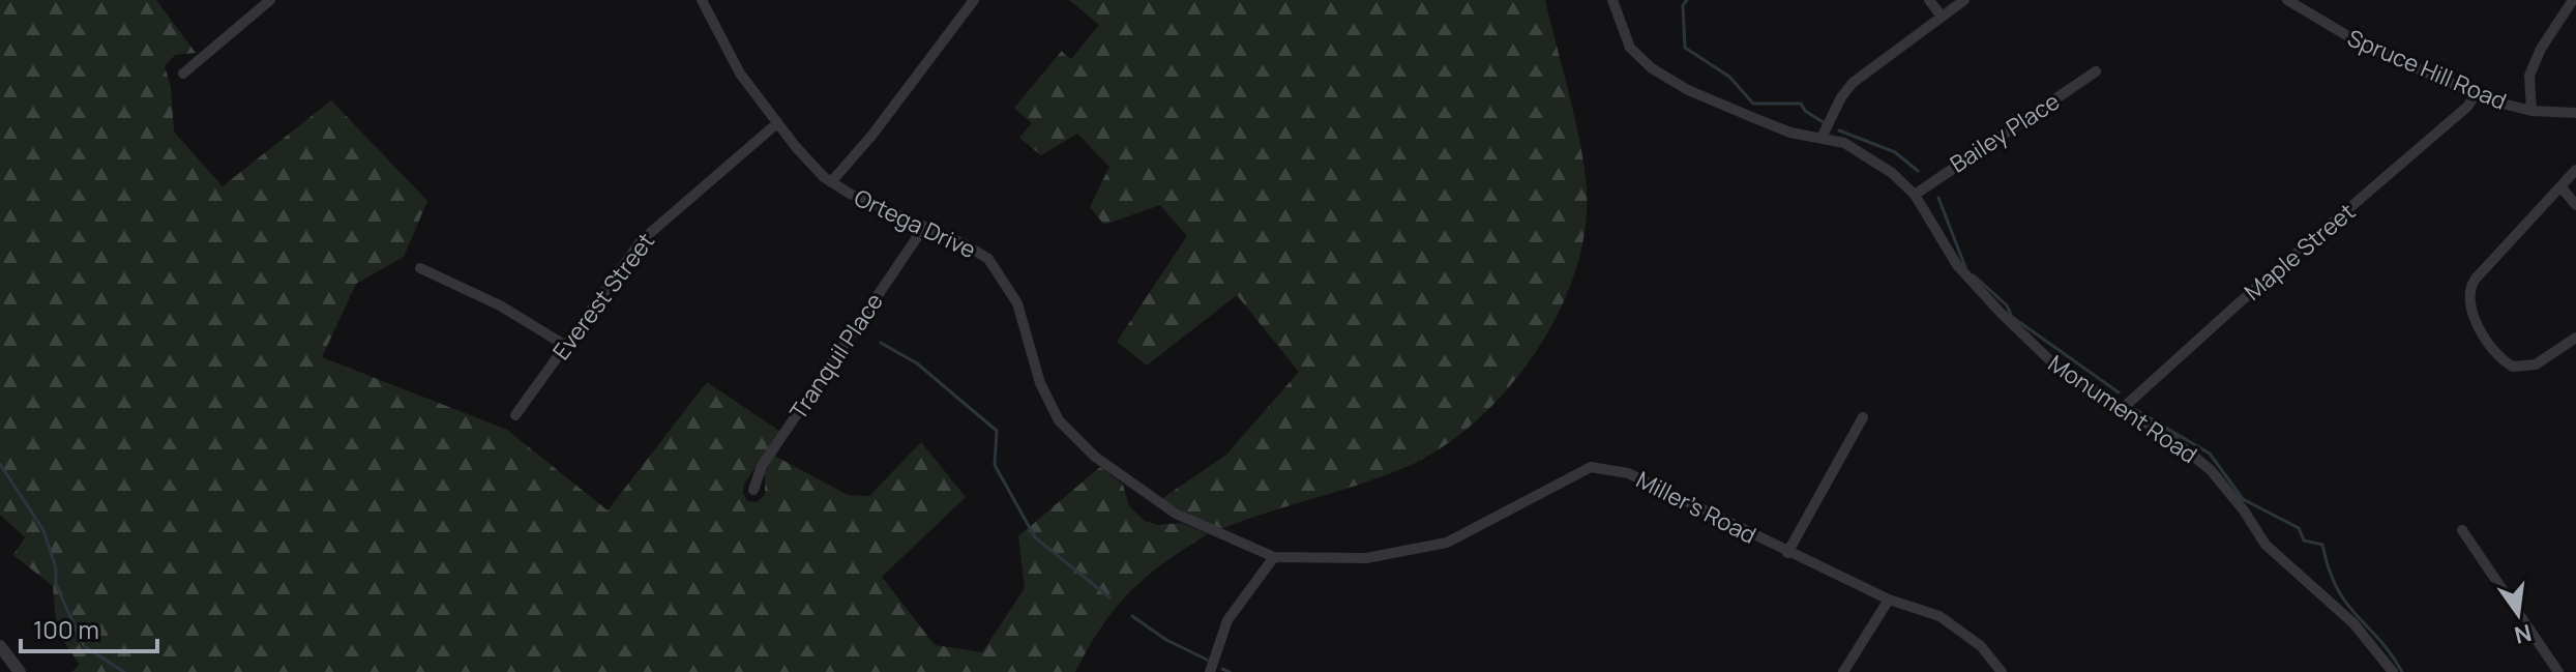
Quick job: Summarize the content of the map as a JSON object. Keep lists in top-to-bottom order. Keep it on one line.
{"streets":{"street":["Spruce Hill Road","Bailey Place","Ortega Drive","Maple Street","Everest Street","Tranquil Place","Monument Road","Miller's Road"]},"crossings":[["Spruce Hill Road","Maple Street"],["Bailey Place","Monument Road"],["Ortega Drive","Everest Street"],["Ortega Drive","Tranquil Place"],["Ortega Drive","Miller's Road"],["Maple Street","Monument Road"]],"scale_bar":"100 m","north":"bottom"}
